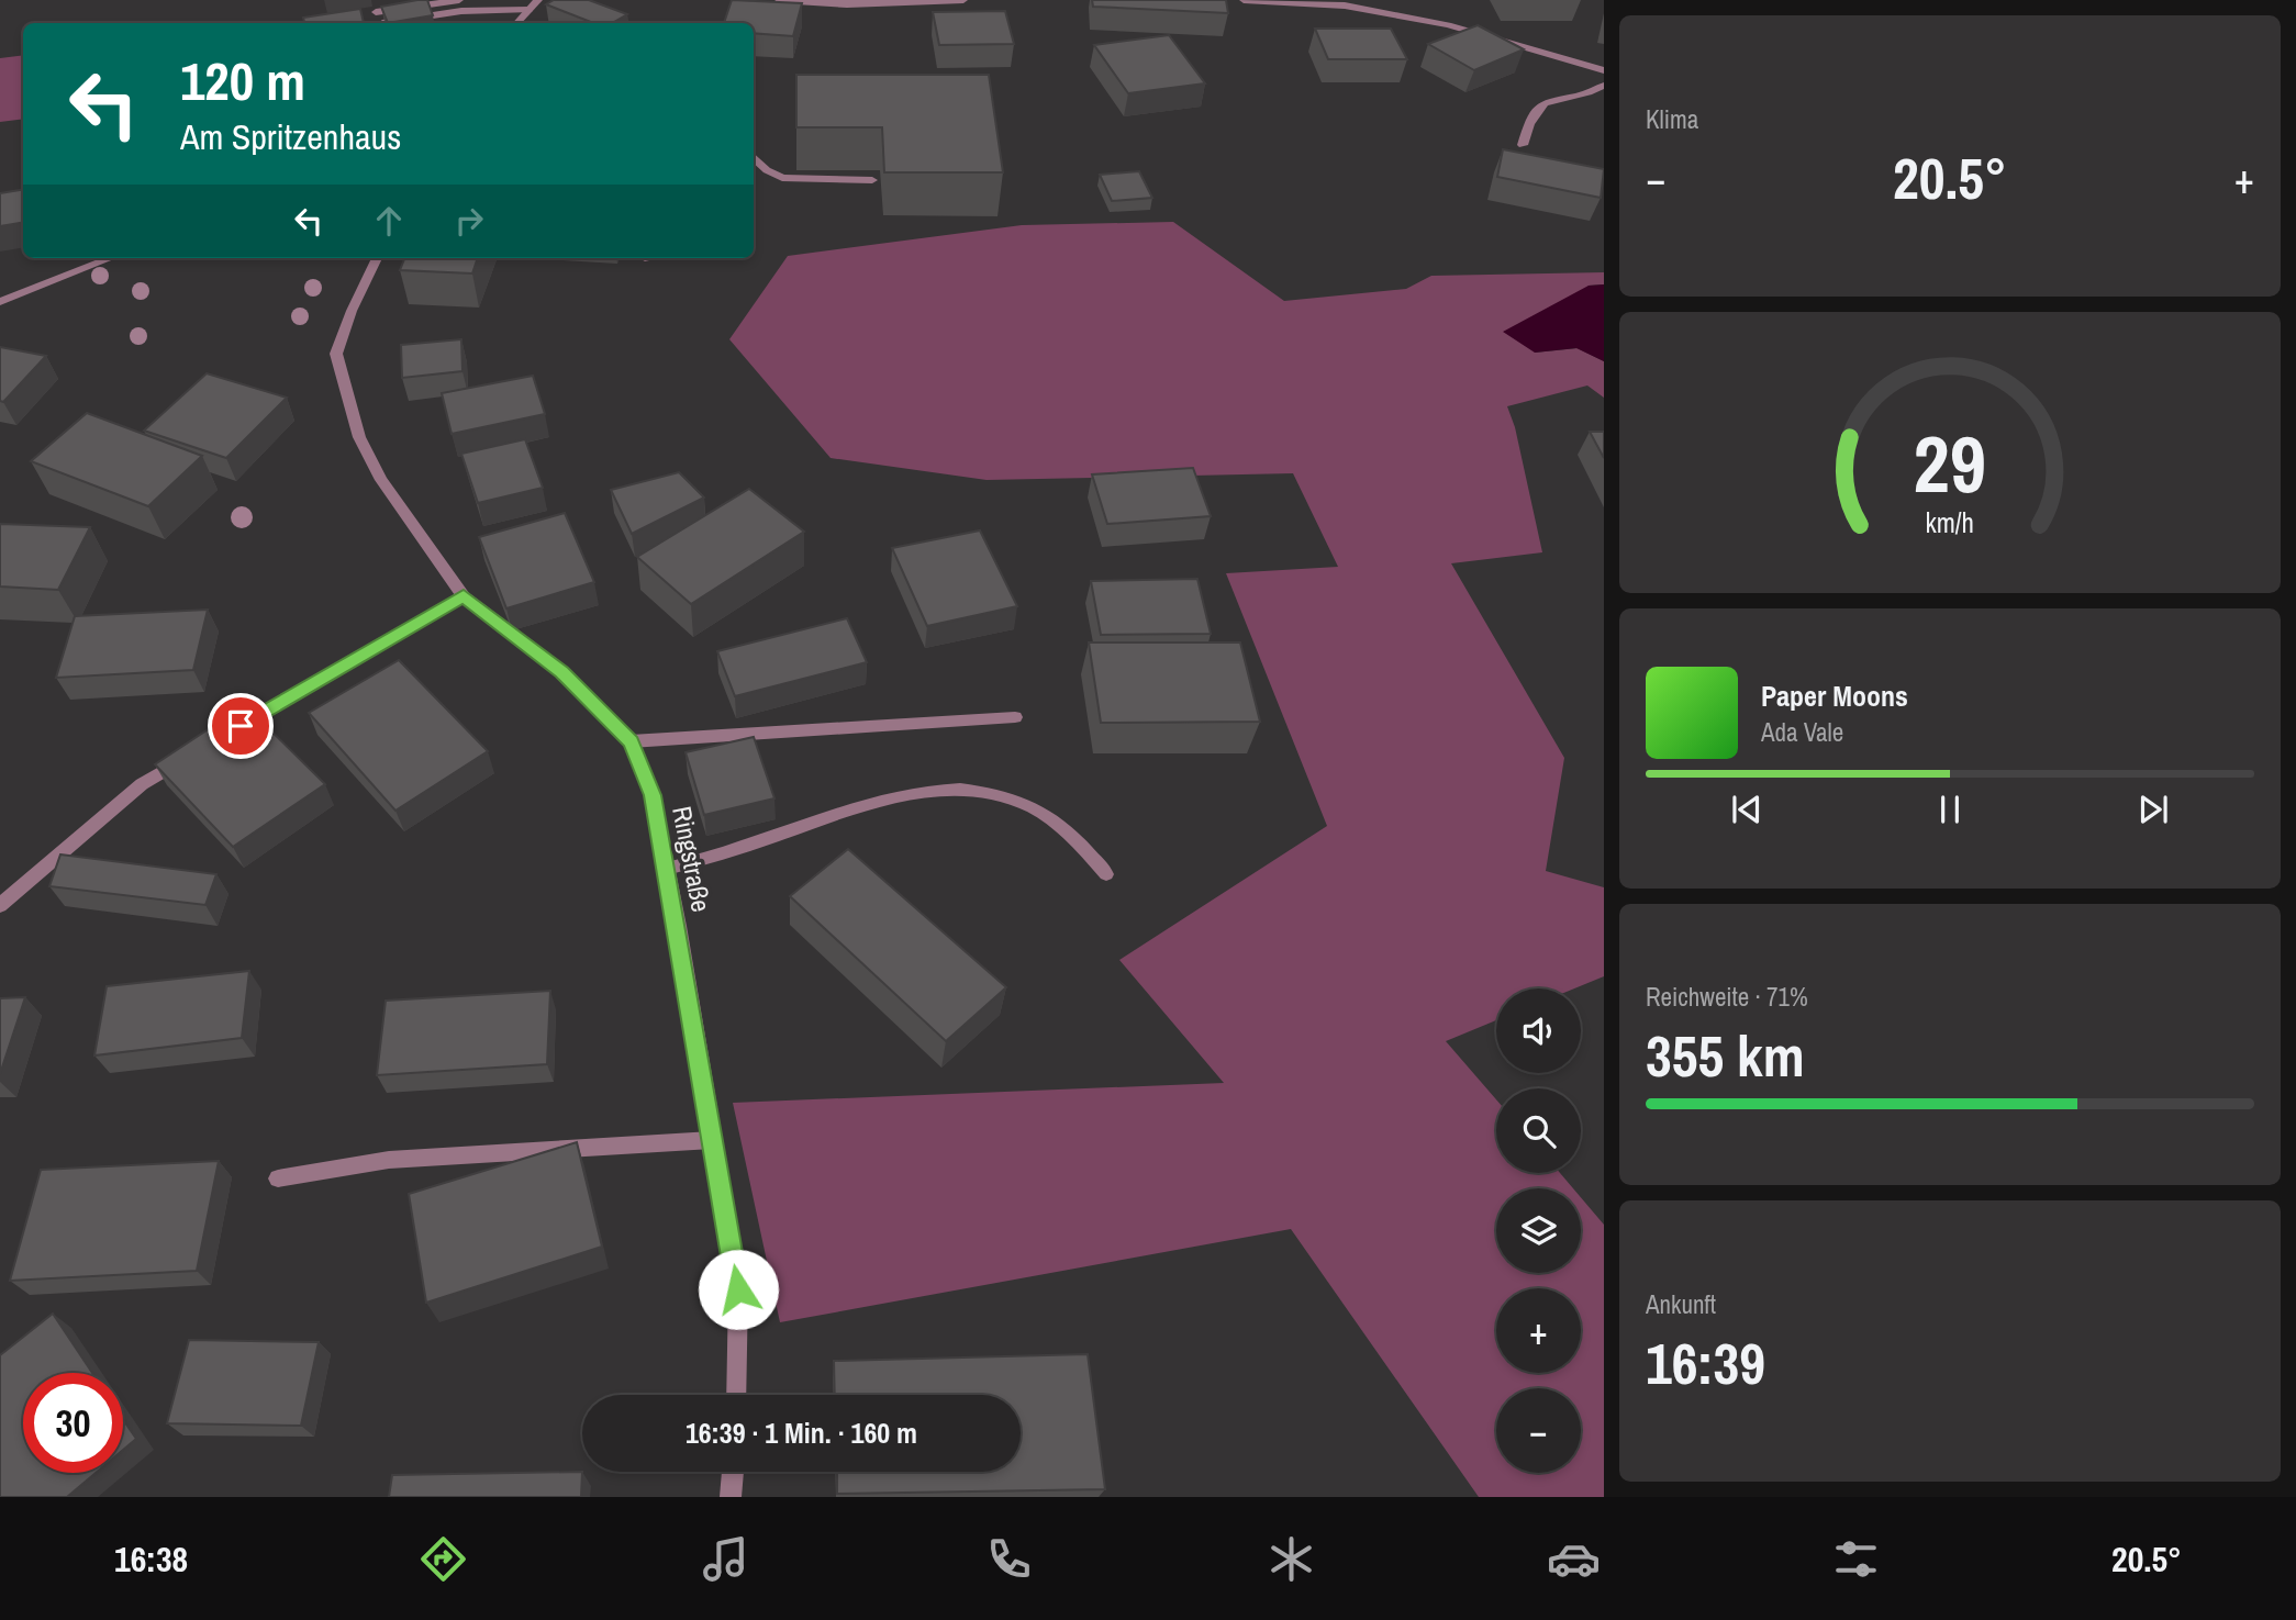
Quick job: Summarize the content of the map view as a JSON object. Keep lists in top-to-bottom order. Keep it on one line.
{"streets":{"street":["Ringstraße"]},"page":{"tile":["Klima",["Reichweite · 71%","355 km"],["Ankunft","16:39"]],"turn":["120 m","Am Spritzenhaus"],"heat":["−","20.5°","+"],"song":["Paper Moons","Ada Vale"],"map_buttons":["+","−"],"limit":"30","trip":"16:39 · 1 Min. · 160 m","tabs":["16:38","20.5°"],"gauge":["29","km/h"]}}
